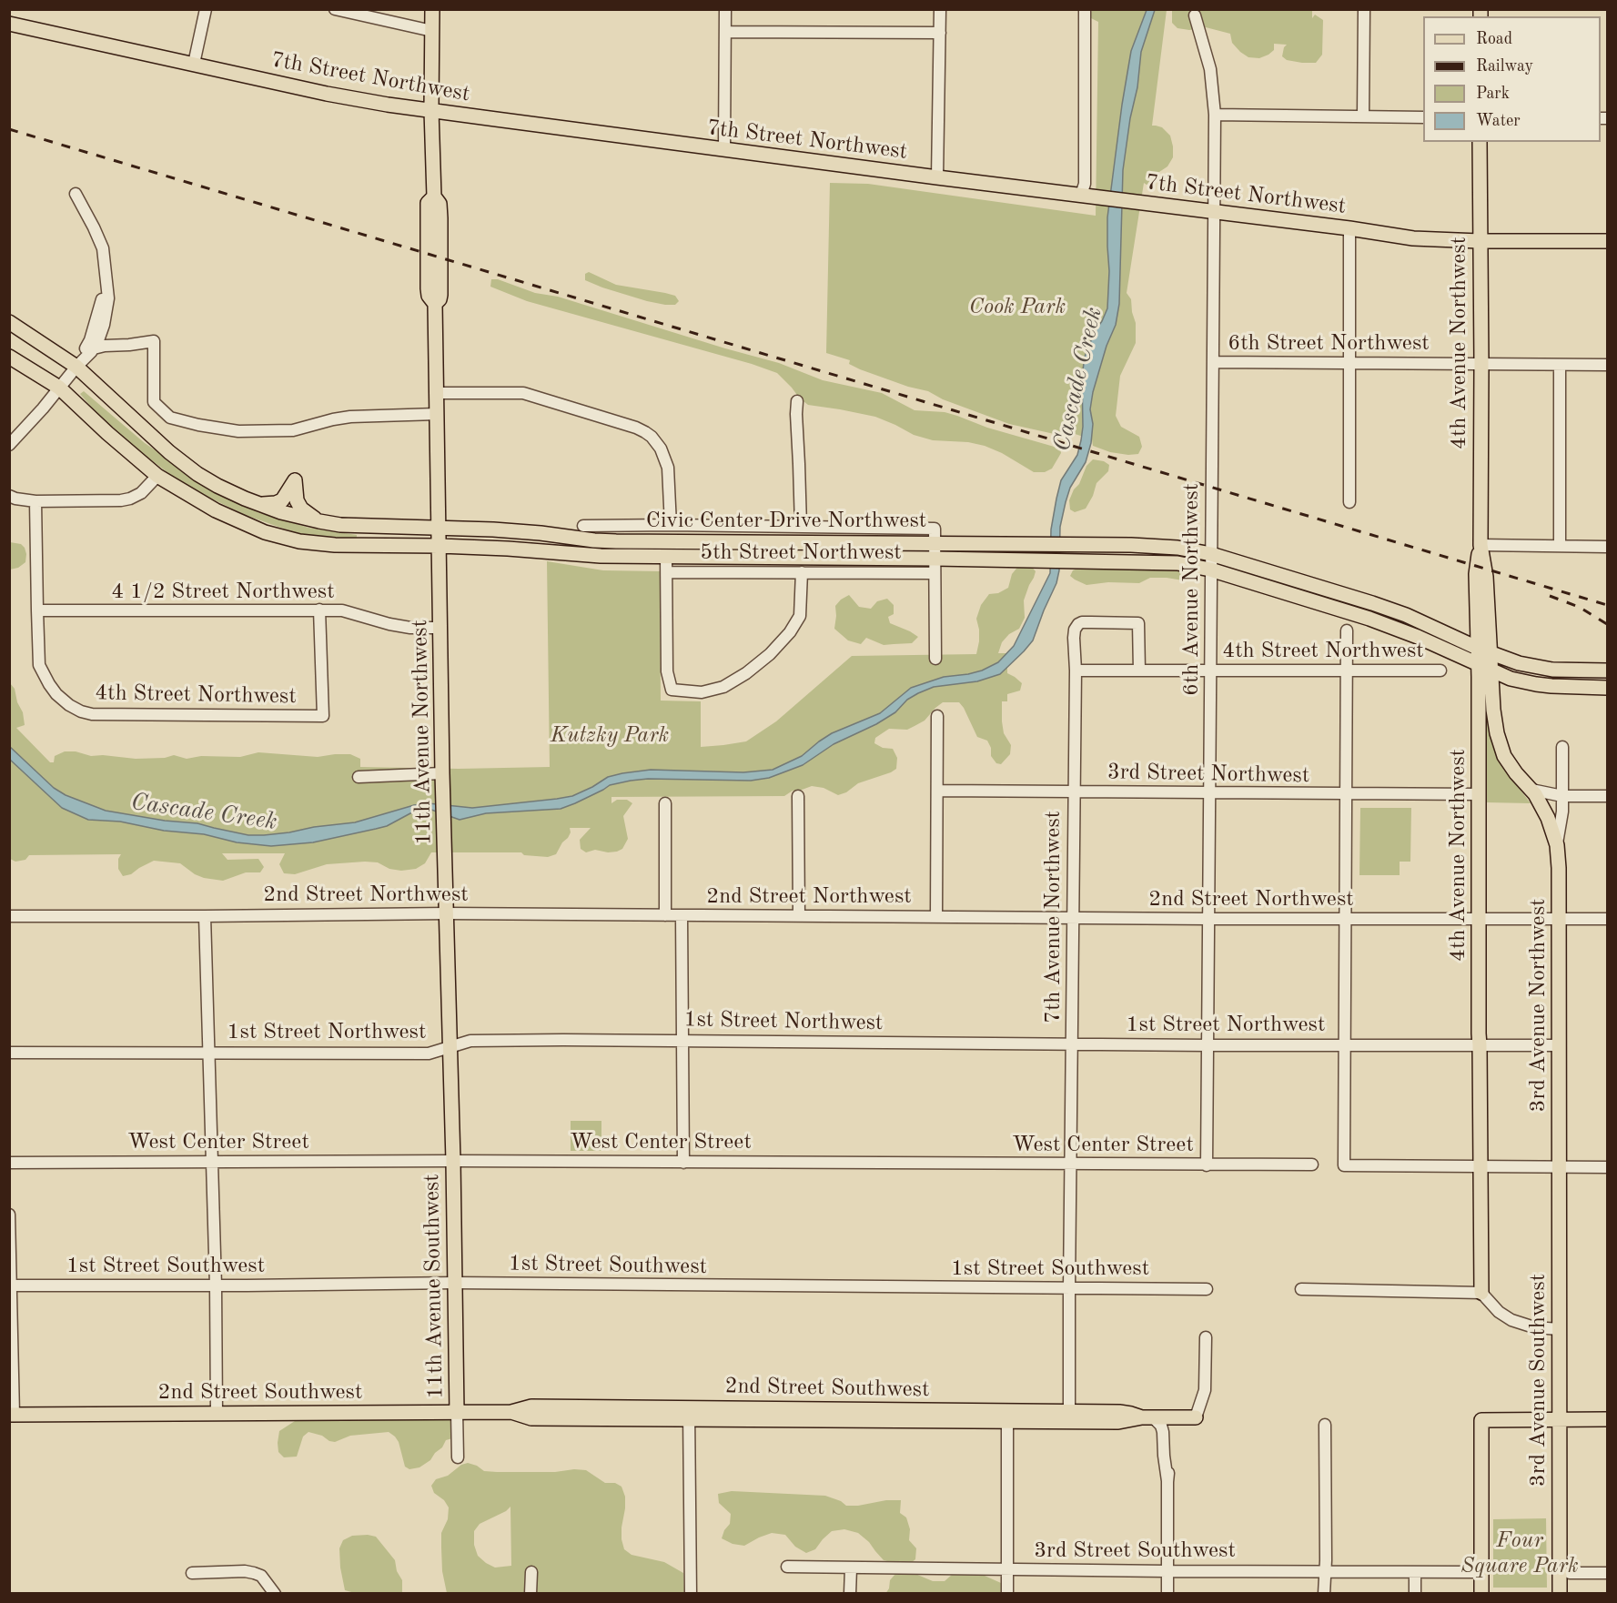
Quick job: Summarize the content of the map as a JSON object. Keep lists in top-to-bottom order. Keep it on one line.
{"streets":{"main road":["7th Street Northwest","4th Avenue Northwest","Civic Center Drive Northwest","11th Avenue Northwest","3rd Avenue Northwest","11th Avenue Southwest","3rd Avenue Southwest","2nd Street Southwest"],"street":["6th Street Northwest","5th Street Northwest","6th Avenue Northwest","4 1/2 Street Northwest","4th Street Northwest","3rd Street Northwest","2nd Street Northwest","7th Avenue Northwest","1st Street Northwest","West Center Street","1st Street Southwest","3rd Street Southwest"]},"crossings":[["7th Street Northwest","4th Avenue Northwest"],["7th Street Northwest","6th Avenue Northwest"],["7th Street Northwest","11th Avenue Northwest"],["4th Avenue Northwest","6th Street Northwest"],["4th Avenue Northwest","Civic Center Drive Northwest"],["4th Avenue Northwest","3rd Street Northwest"],["4th Avenue Northwest","2nd Street Northwest"],["4th Avenue Northwest","3rd Avenue Northwest"],["4th Avenue Northwest","1st Street Northwest"],["6th Street Northwest","6th Avenue Northwest"],["Civic Center Drive Northwest","5th Street Northwest"],["Civic Center Drive Northwest","6th Avenue Northwest"],["Civic Center Drive Northwest","11th Avenue Northwest"],["Civic Center Drive Northwest","3rd Avenue Northwest"],["6th Avenue Northwest","4th Street Northwest"],["6th Avenue Northwest","3rd Street Northwest"],["6th Avenue Northwest","2nd Street Northwest"],["6th Avenue Northwest","1st Street Northwest"],["6th Avenue Northwest","West Center Street"],["4 1/2 Street Northwest","4th Street Northwest"],["4 1/2 Street Northwest","11th Avenue Northwest"],["4th Street Northwest","7th Avenue Northwest"],["11th Avenue Northwest","2nd Street Northwest"],["11th Avenue Northwest","1st Street Northwest"],["11th Avenue Northwest","West Center Street"],["11th Avenue Northwest","11th Avenue Southwest"],["3rd Street Northwest","7th Avenue Northwest"],["2nd Street Northwest","7th Avenue Northwest"],["2nd Street Northwest","3rd Avenue Northwest"],["7th Avenue Northwest","1st Street Northwest"],["7th Avenue Northwest","West Center Street"],["7th Avenue Northwest","1st Street Southwest"],["7th Avenue Northwest","2nd Street Southwest"],["3rd Avenue Northwest","1st Street Northwest"],["3rd Avenue Northwest","3rd Avenue Southwest"],["West Center Street","11th Avenue Southwest"],["1st Street Southwest","11th Avenue Southwest"],["11th Avenue Southwest","2nd Street Southwest"]],"water":["Cascade Creek"],"parks":["Cook Park","Kutzky Park","Four Square Park"],"legend":["Road","Railway","Park","Water"]}
